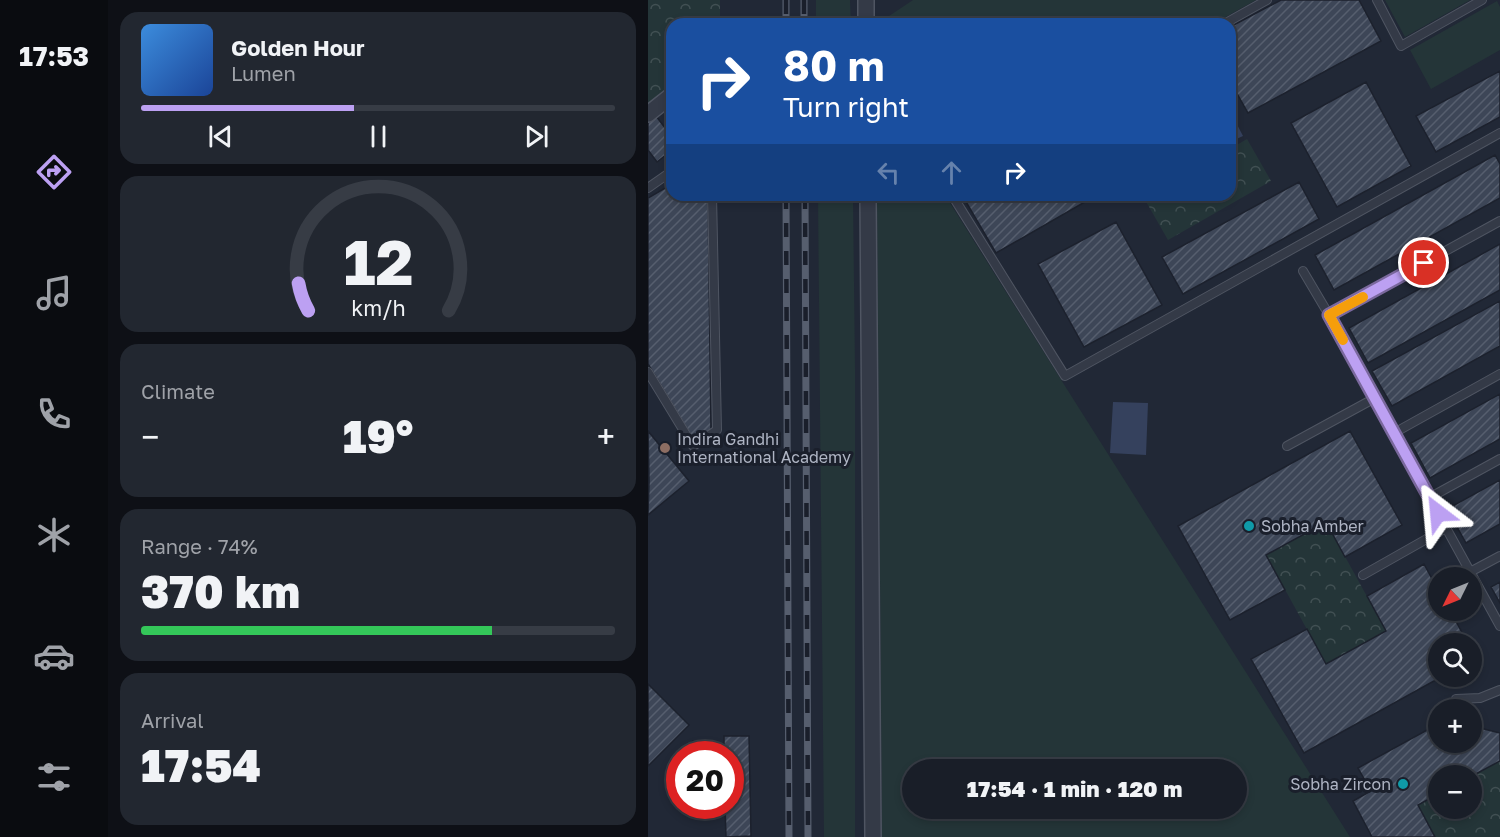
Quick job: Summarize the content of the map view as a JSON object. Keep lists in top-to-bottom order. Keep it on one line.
{"places":["Indira Gandhi International Academy","Sobha Amber","Sobha Zircon"],"north":"bottom left","page":{"tabs":"17:53","turn":["80 m","Turn right"],"song":["Golden Hour","Lumen"],"tile":["Climate",["Range · 74%","370 km"],["Arrival","17:54"]],"heat":["−","19°","+"],"map_buttons":["+","−"],"limit":"20","trip":"17:54 · 1 min · 120 m","gauge":["12","km/h"]}}
